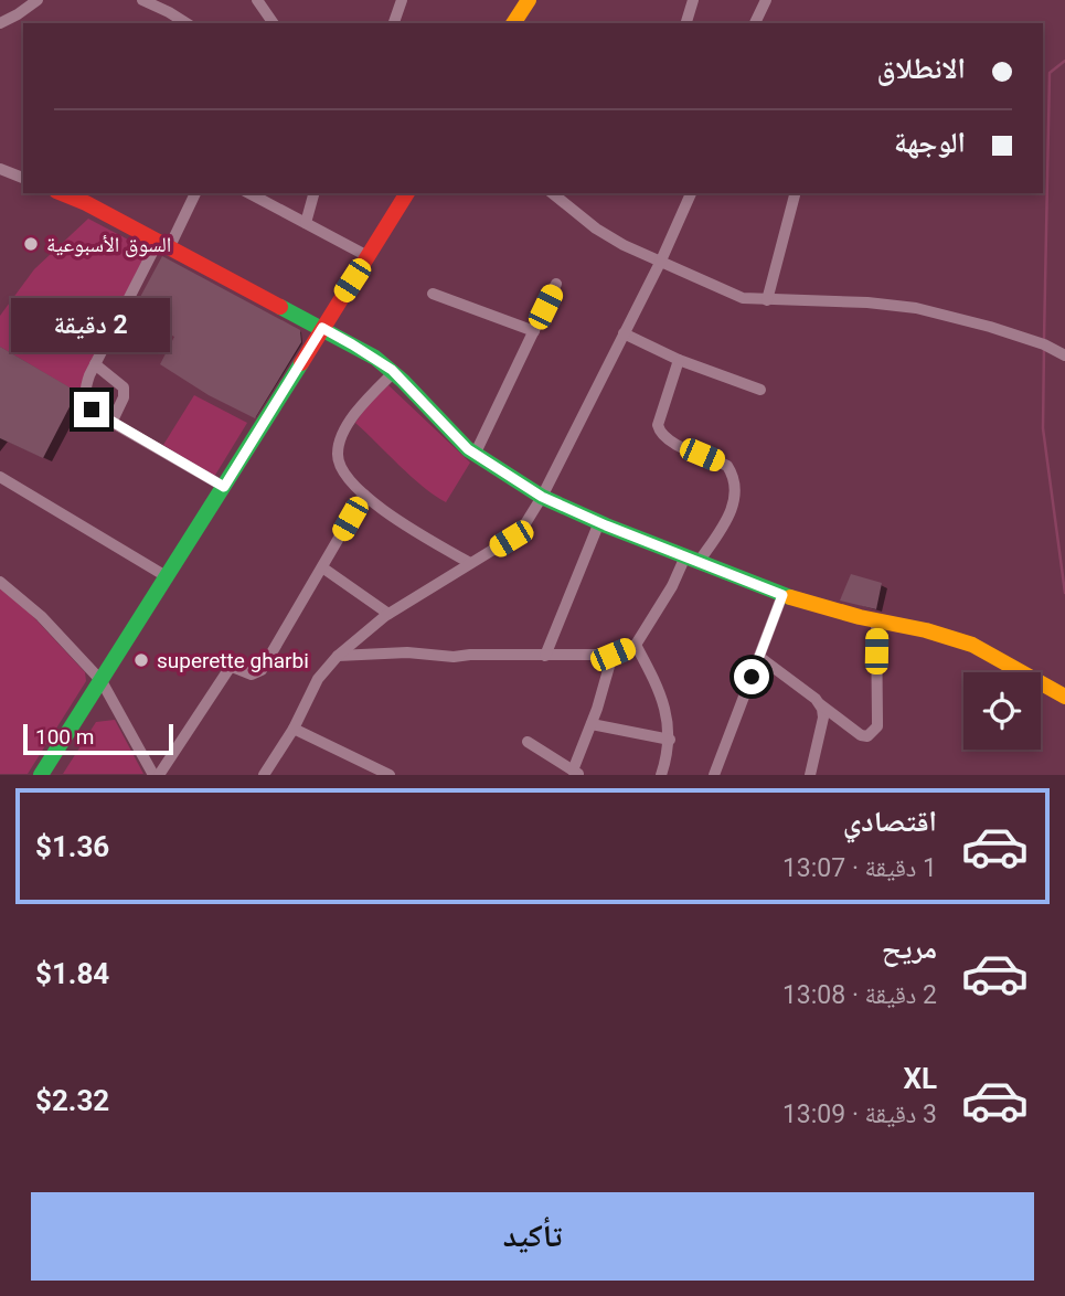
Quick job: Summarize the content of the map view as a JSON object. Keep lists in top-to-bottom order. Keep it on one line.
{"places":["السوق اﻷسبوعية","superette gharbi"],"scale_bar":"100 m","page":{"banner":["الانطلاق","الوجهة"],"bubble":"2 دقيقة","scale":"100 m","list":[{"name":"اقتصادي","note":"1 دقيقة · 13:07","value":"$1.36"},{"name":"مريح","note":"2 دقيقة · 13:08","value":"$1.84"},{"name":"XL","note":"3 دقيقة · 13:09","value":"$2.32"}],"buttons":"تأكيد"}}
